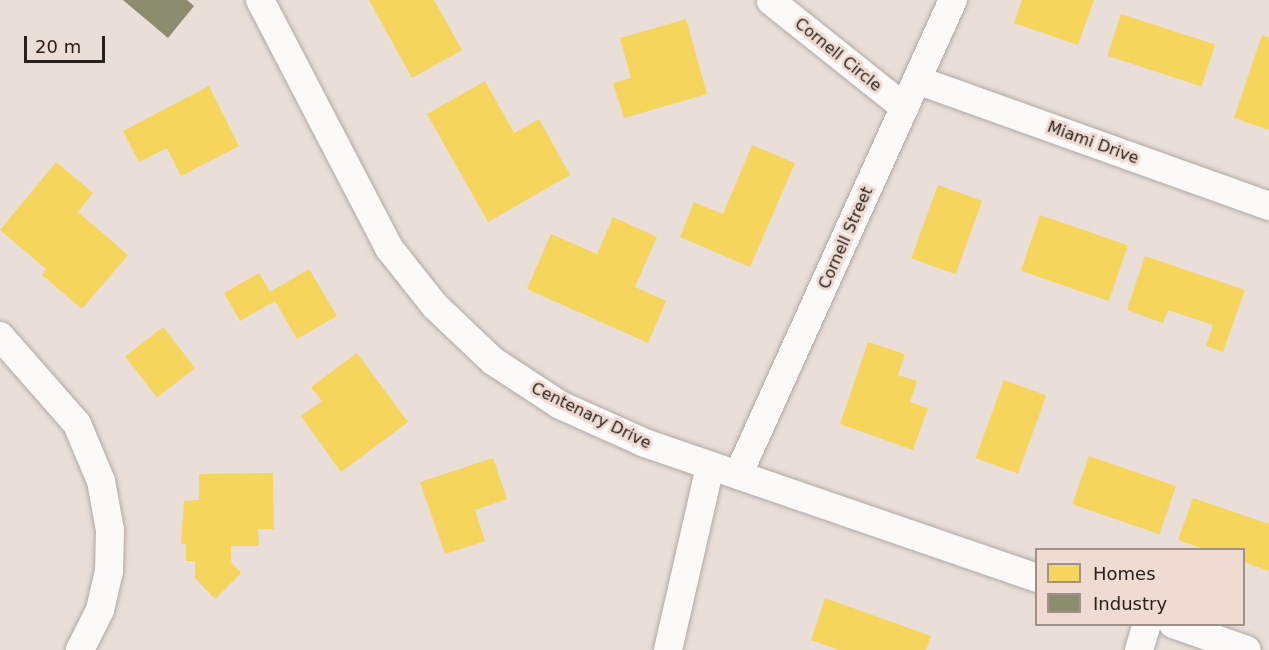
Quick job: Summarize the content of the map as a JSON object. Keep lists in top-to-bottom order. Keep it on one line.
{"streets":{"street":["Cornell Circle","Miami Drive","Cornell Street","Centenary Drive"]},"crossings":[["Cornell Circle","Cornell Street"],["Miami Drive","Cornell Street"],["Cornell Street","Centenary Drive"]],"legend":["Homes","Industry"],"scale_bar":"20 m"}
